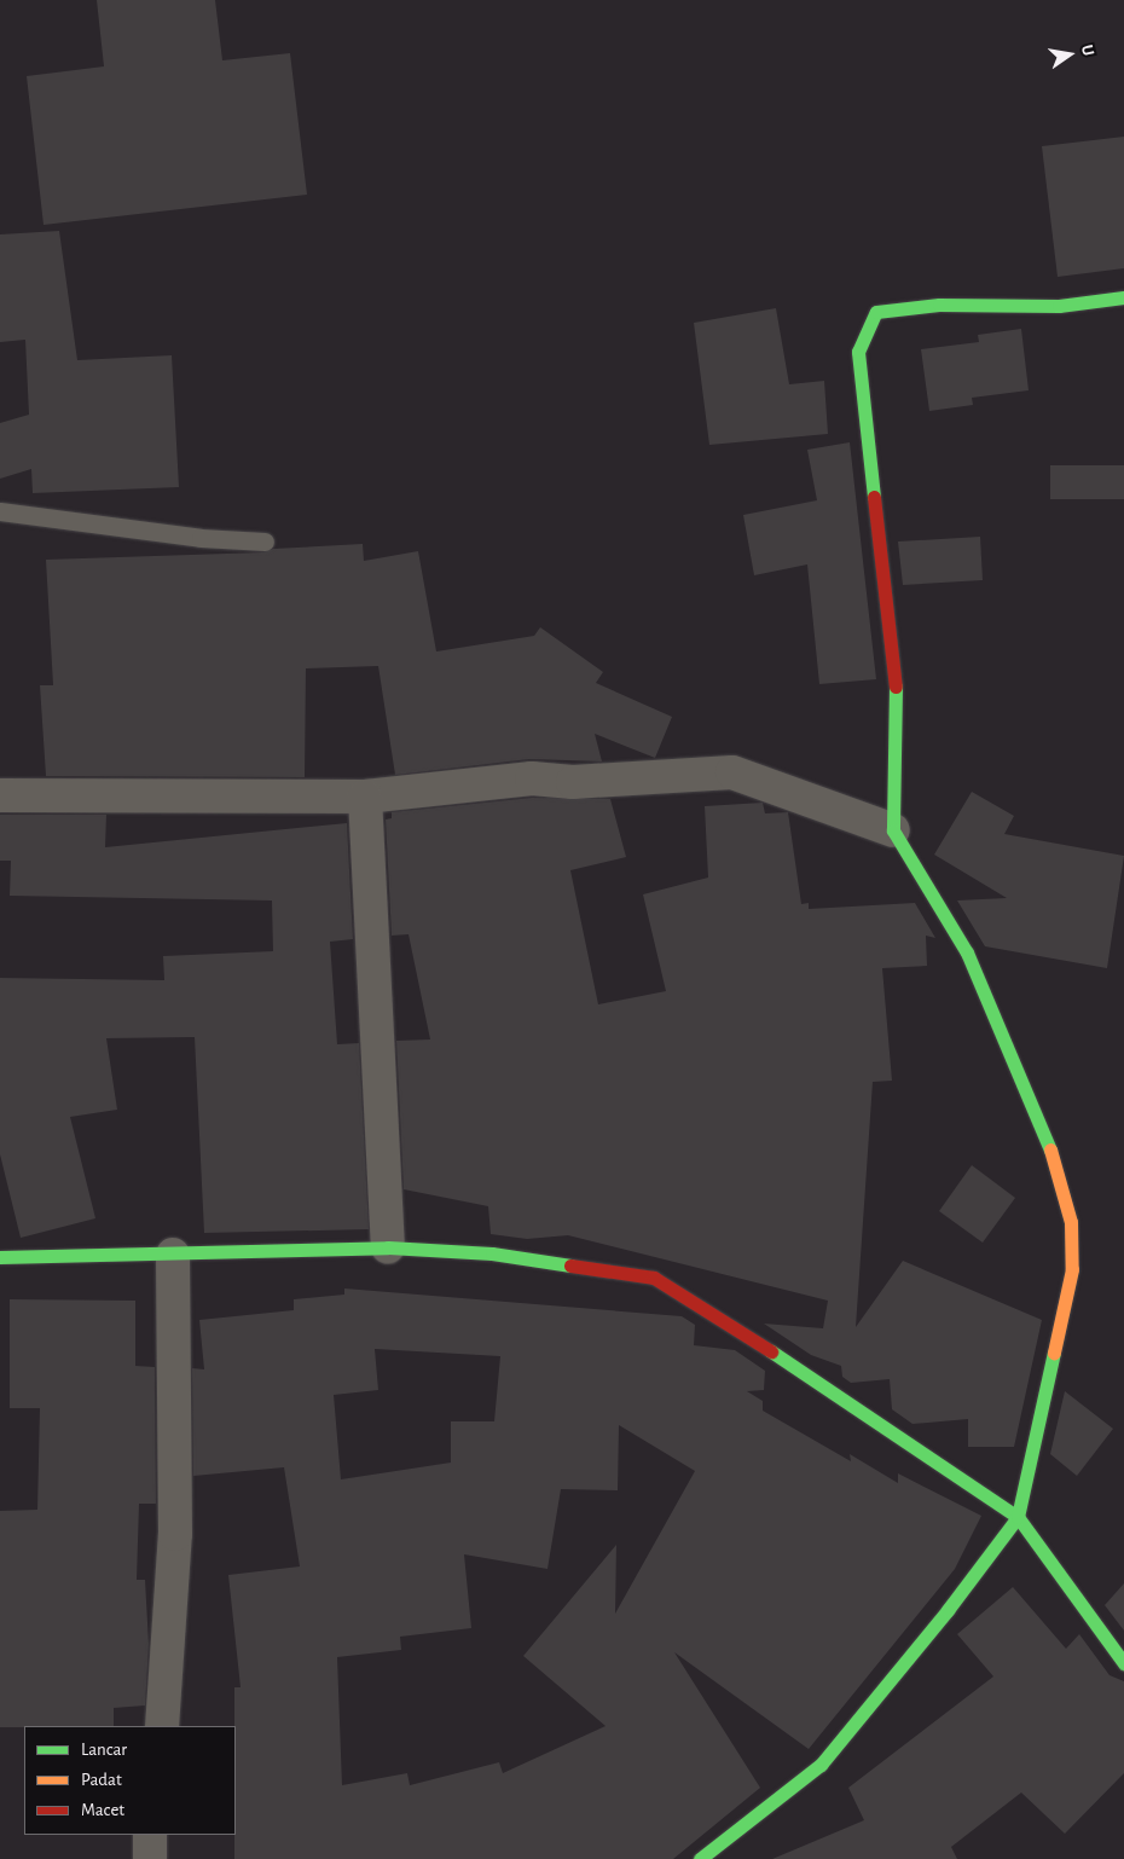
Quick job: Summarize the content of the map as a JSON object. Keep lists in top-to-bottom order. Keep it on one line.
{"legend":["Lancar","Padat","Macet"],"north":"right"}
